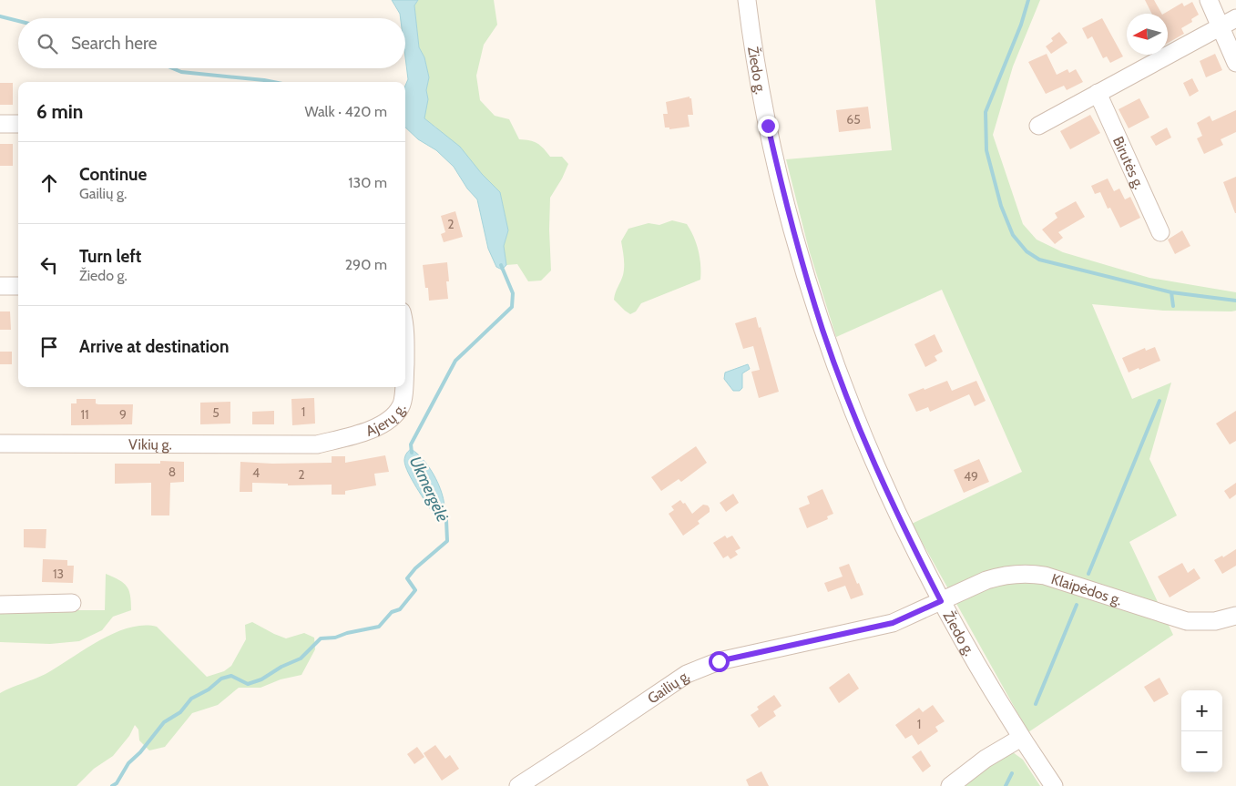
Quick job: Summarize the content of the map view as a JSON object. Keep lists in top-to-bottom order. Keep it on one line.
{"streets":{"street":["Žiedo g.","Birutės g.","Ajerų g.","Vikių g.","Klaipėdos g.","Gailių g."]},"crossings":[["Žiedo g.","Klaipėdos g."],["Žiedo g.","Gailių g."],["Ajerų g.","Vikių g."],["Klaipėdos g.","Gailių g."]],"water":["Ukmergėlė"],"house_numbers":["65","2","1","5","11","9","8","4","2","49","13","1"],"north":"left","page":{"search":"Search here","heading":["6 min","Walk · 420 m"],"list":[["Continue","Gailių g.","130 m"],["Turn left","Žiedo g.","290 m"],"Arrive at destination"],"map_buttons":["+","−"]}}
